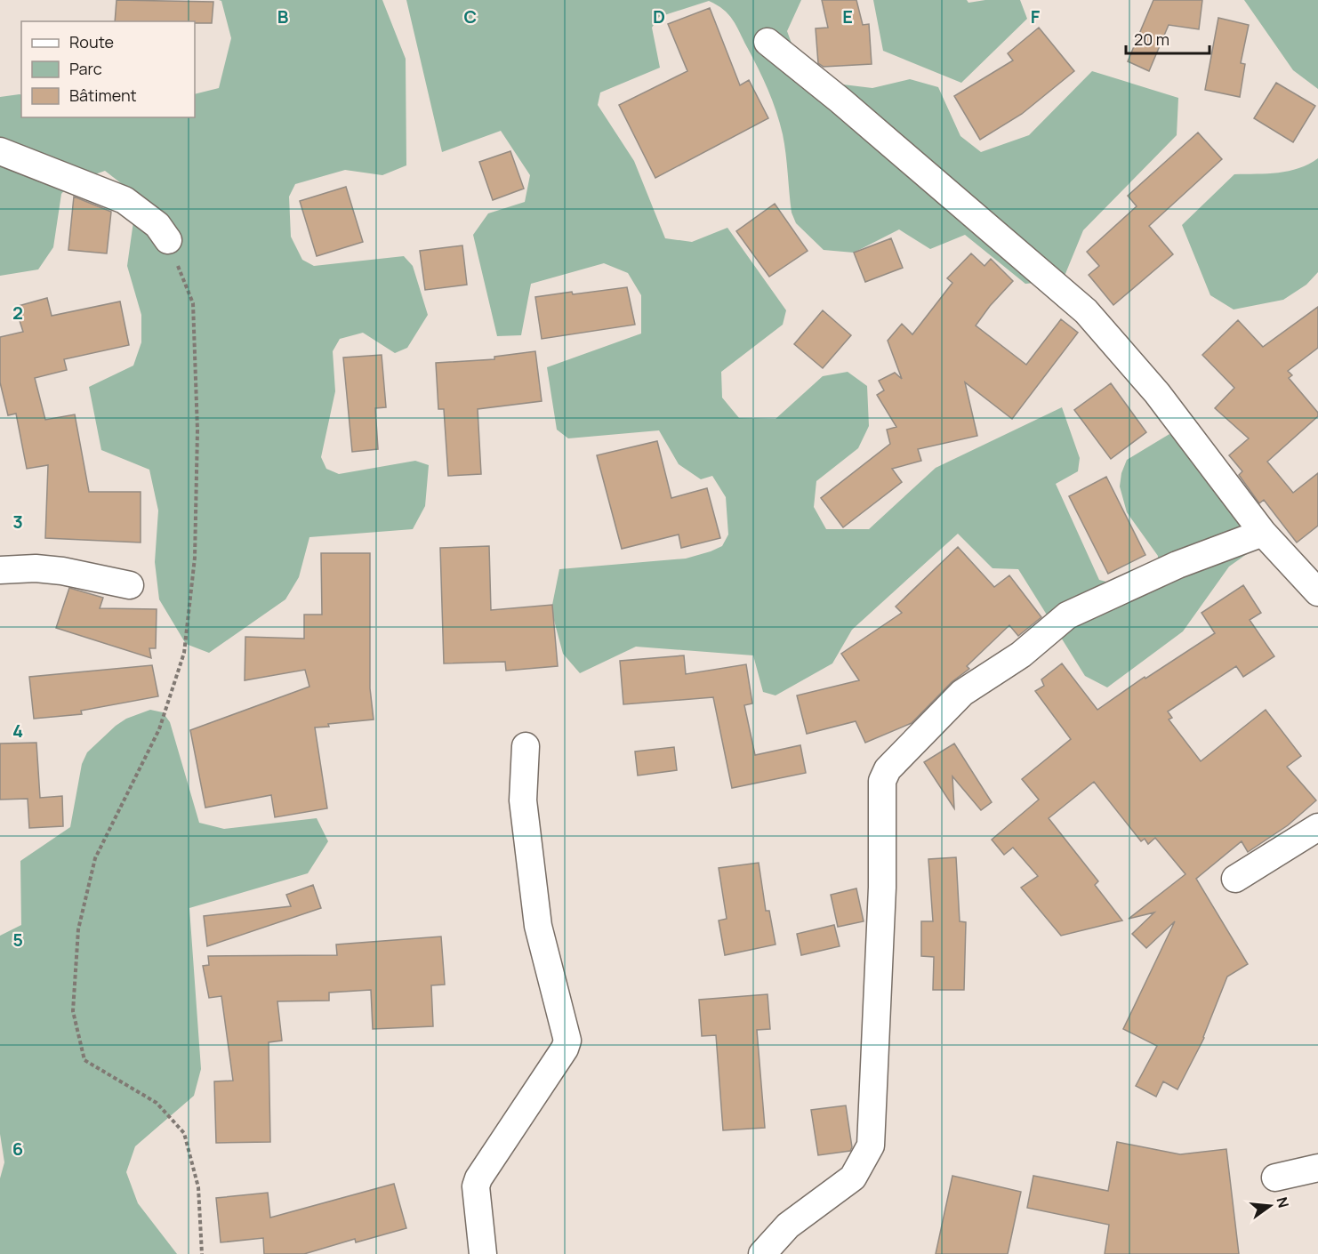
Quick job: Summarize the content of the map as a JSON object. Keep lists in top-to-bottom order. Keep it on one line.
{"legend":["Route","Parc","Bâtiment"],"scale_bar":"20 m","north":"right","grid":{"columns":["B","C","D","E","F"],"rows":["2","3","4","5","6"]}}
